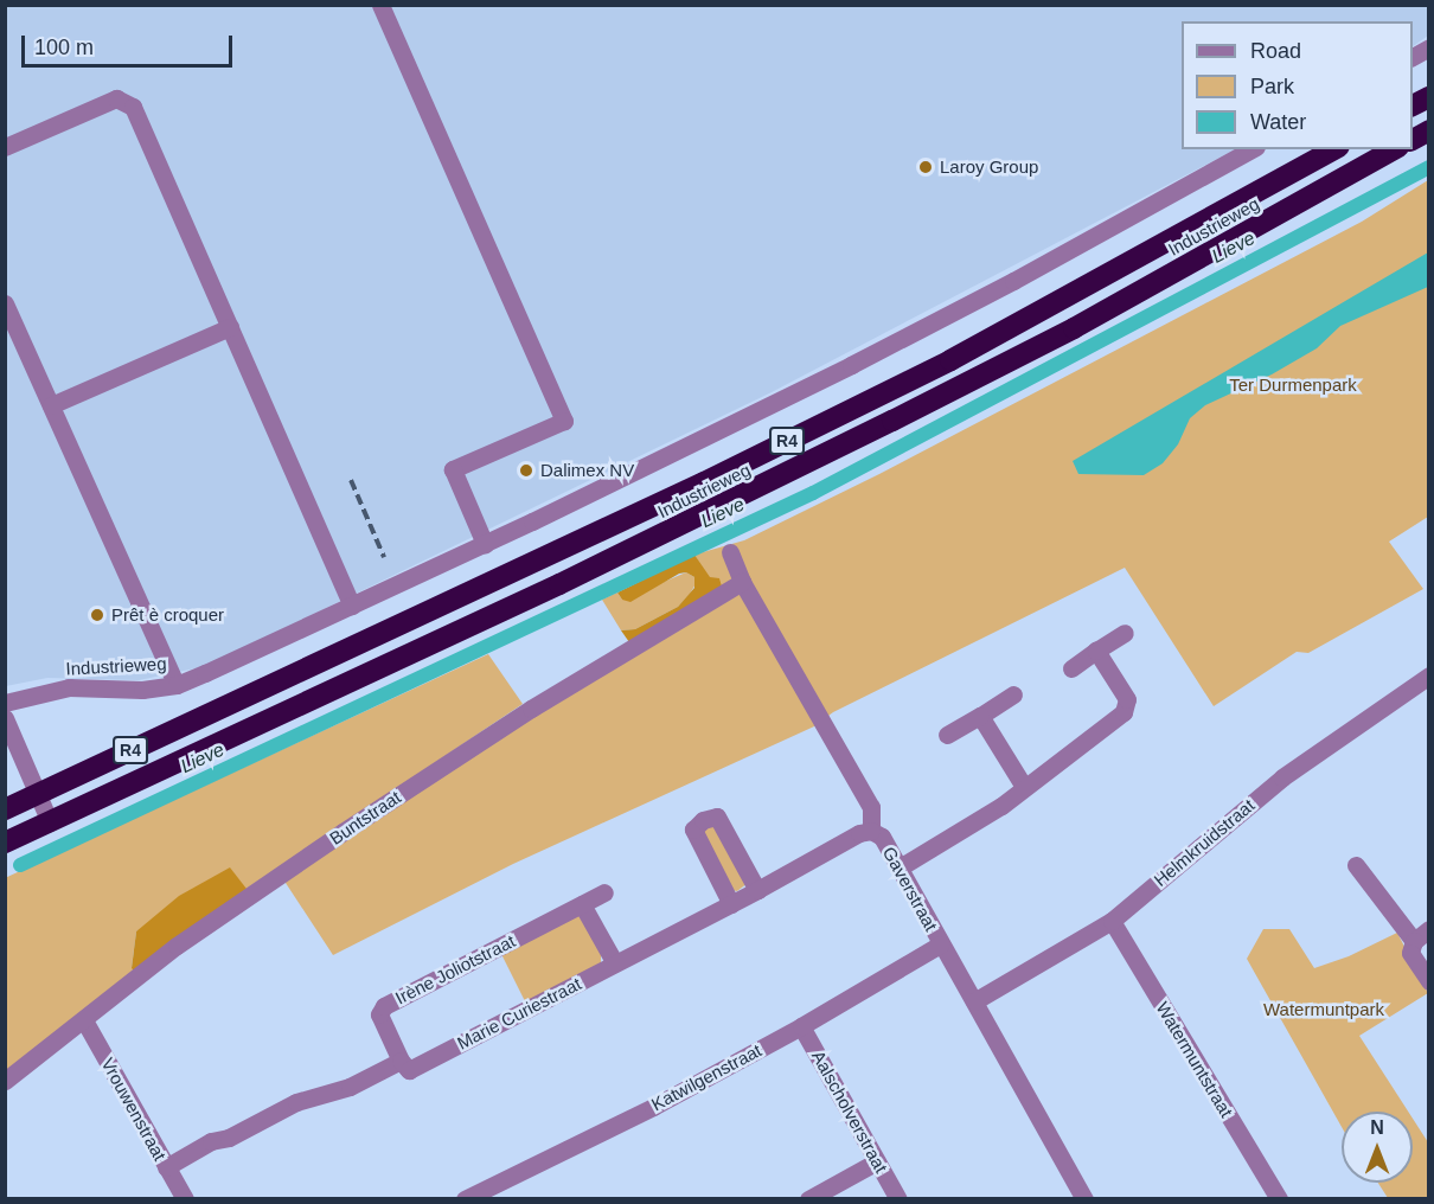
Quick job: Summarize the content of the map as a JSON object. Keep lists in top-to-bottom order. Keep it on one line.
{"streets":{"highway":["Industrieweg","R4"],"street":["Buntstraat","Helmkruidstraat","Gaverstraat","Irène Joliotstraat","Marie Curiestraat","Watermuntstraat","Katwilgenstraat","Vrouwenstraat","Aalscholverstraat"]},"crossings":[["Buntstraat","Gaverstraat"],["Buntstraat","Vrouwenstraat"],["Helmkruidstraat","Gaverstraat"],["Helmkruidstraat","Watermuntstraat"],["Gaverstraat","Marie Curiestraat"],["Gaverstraat","Katwilgenstraat"],["Irène Joliotstraat","Marie Curiestraat"],["Marie Curiestraat","Vrouwenstraat"],["Katwilgenstraat","Aalscholverstraat"]],"water":["Lieve"],"parks":["Ter Durmenpark","Watermuntpark"],"places":["Laroy Group","Dalimex NV","Prêt è croquer"],"legend":["Road","Park","Water"],"scale_bar":"100 m","north":"top"}
